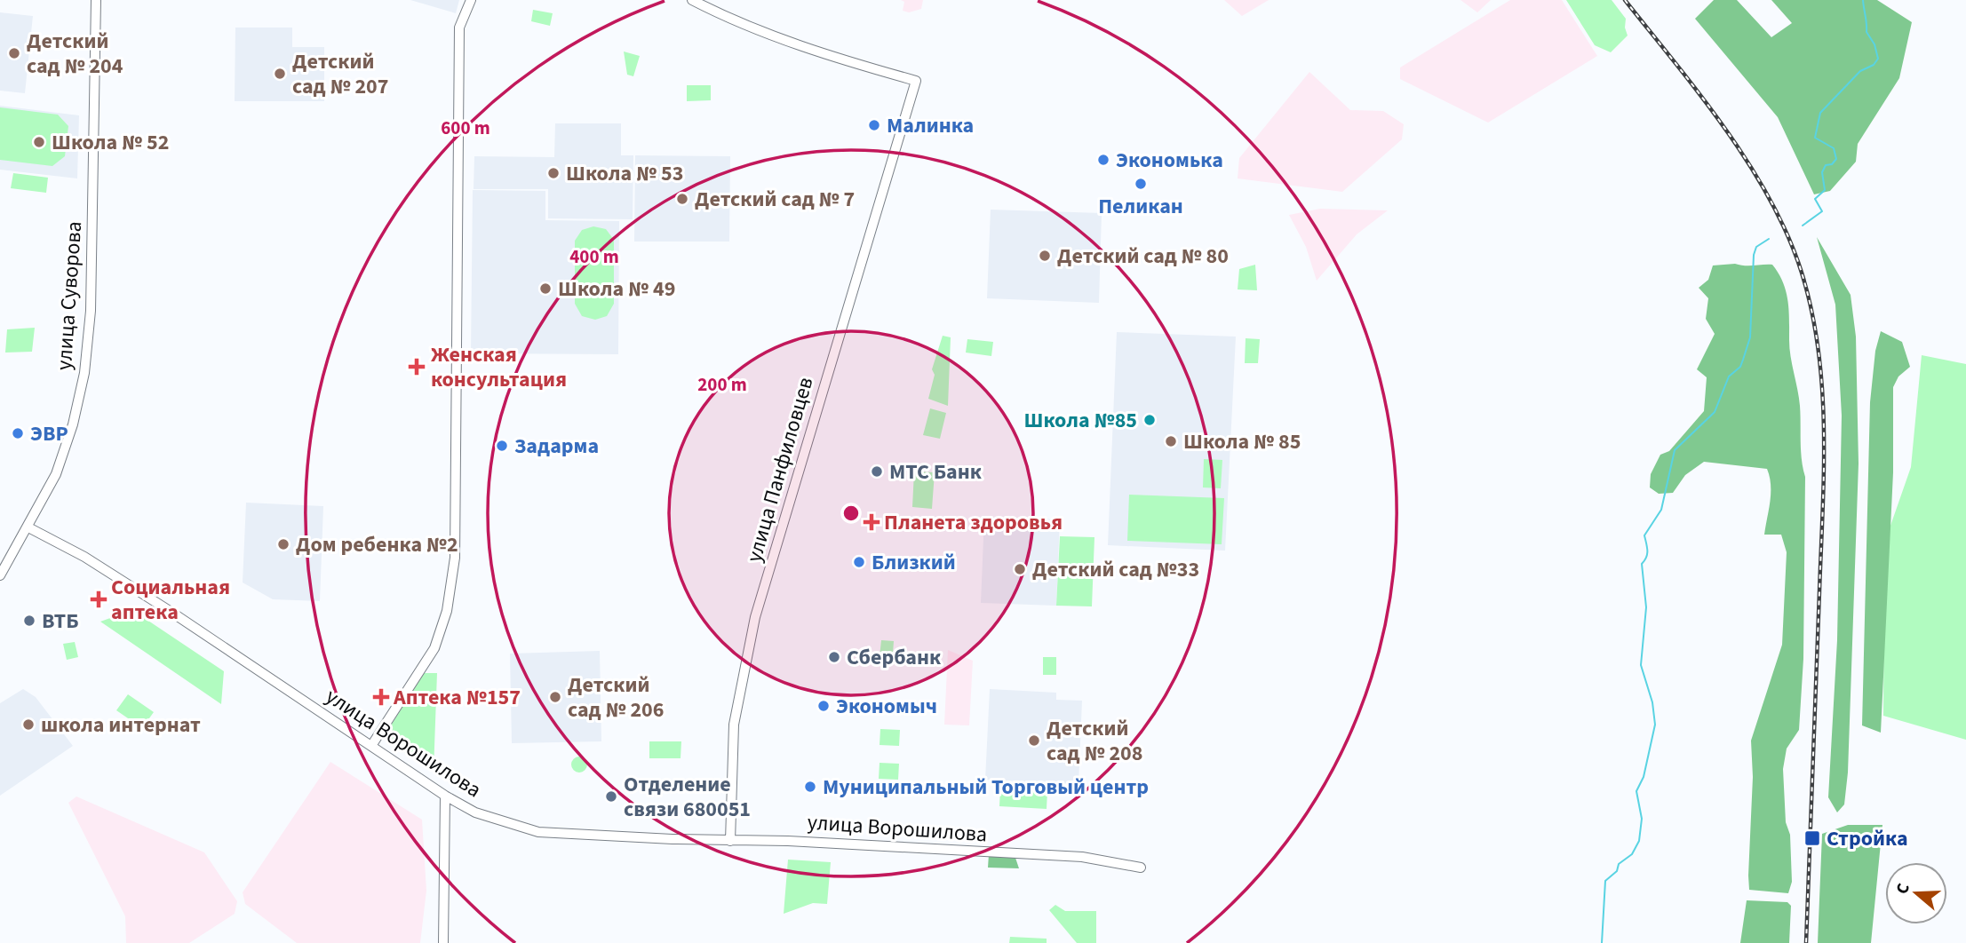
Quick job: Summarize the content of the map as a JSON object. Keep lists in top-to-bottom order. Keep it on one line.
{"streets":{"street":["улица Суворова","улица Панфиловцев","улица Ворошилова"]},"crossings":[["улица Суворова","улица Ворошилова"],["улица Панфиловцев","улица Ворошилова"]],"places":{"other":["Детский сад № 204","Детский сад № 207","Малинка","Школа № 52","Экономька","Школа № 53","Пеликан","Детский сад № 7","Детский сад № 80","Школа № 49","Школа №85","ЭВР","Школа № 85","Задарма","МТС Банк","Дом ребенка №2","Близкий","Детский сад №33","ВТБ","Сбербанк","Детский сад № 206","Экономыч","школа интернат","Детский сад № 208","Муниципальный Торговый центр","Отделение связи 680051"],"health":["Женская консультация","Планета здоровья","Социальная аптека","Аптека №157"],"transit":["Стройка"]},"north":"left","rings":["600 m","400 m","200 m"]}
